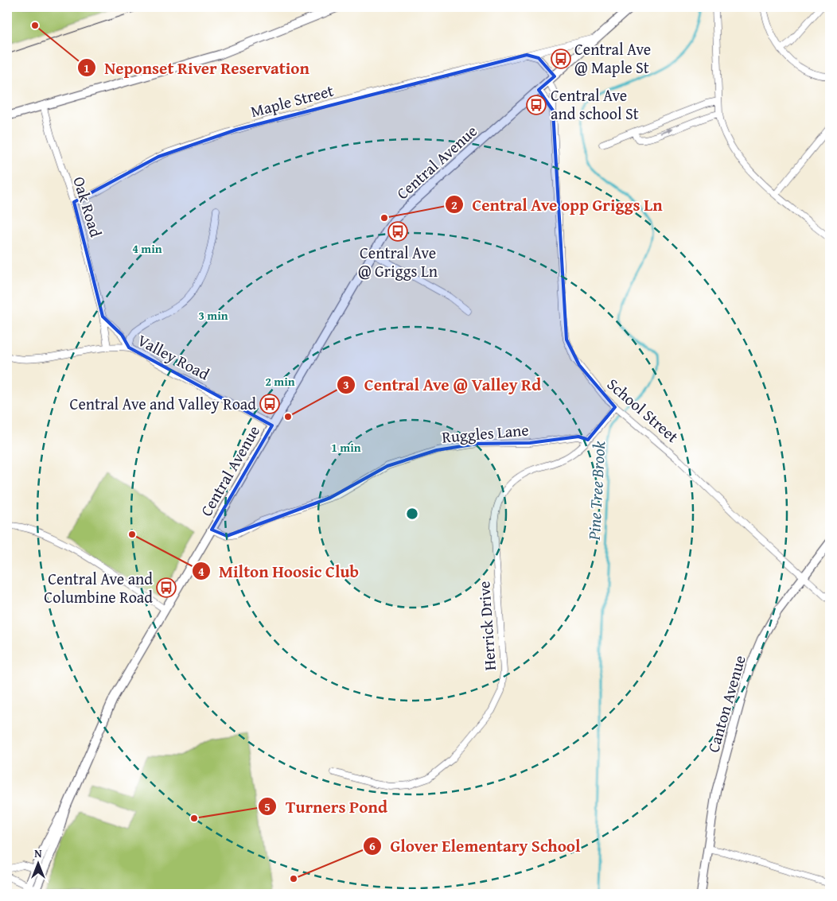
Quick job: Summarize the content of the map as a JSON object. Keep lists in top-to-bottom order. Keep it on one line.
{"streets":{"street":["Maple Street","Central Avenue","Oak Road","Valley Road","School Street","Ruggles Lane","Herrick Drive","Canton Avenue"]},"crossings":[["Maple Street","Central Avenue"],["Maple Street","Oak Road"],["Central Avenue","Valley Road"],["Central Avenue","School Street"],["Central Avenue","Ruggles Lane"],["Oak Road","Valley Road"],["School Street","Herrick Drive"],["School Street","Canton Avenue"],["Ruggles Lane","Herrick Drive"]],"water":["Pine Tree Brook"],"places":{"other":["Neponset River Reservation","Central Ave opp Griggs Ln","Central Ave @ Valley Rd","Milton Hoosic Club","Turners Pond","Glover Elementary School"],"bus stop":["Central Ave @ Maple St","Central Ave and school St","Central Ave @ Griggs Ln","Central Ave and Valley Road","Central Ave and Columbine Road"]},"north":"top","rings":["4 min","3 min","2 min","1 min"]}
